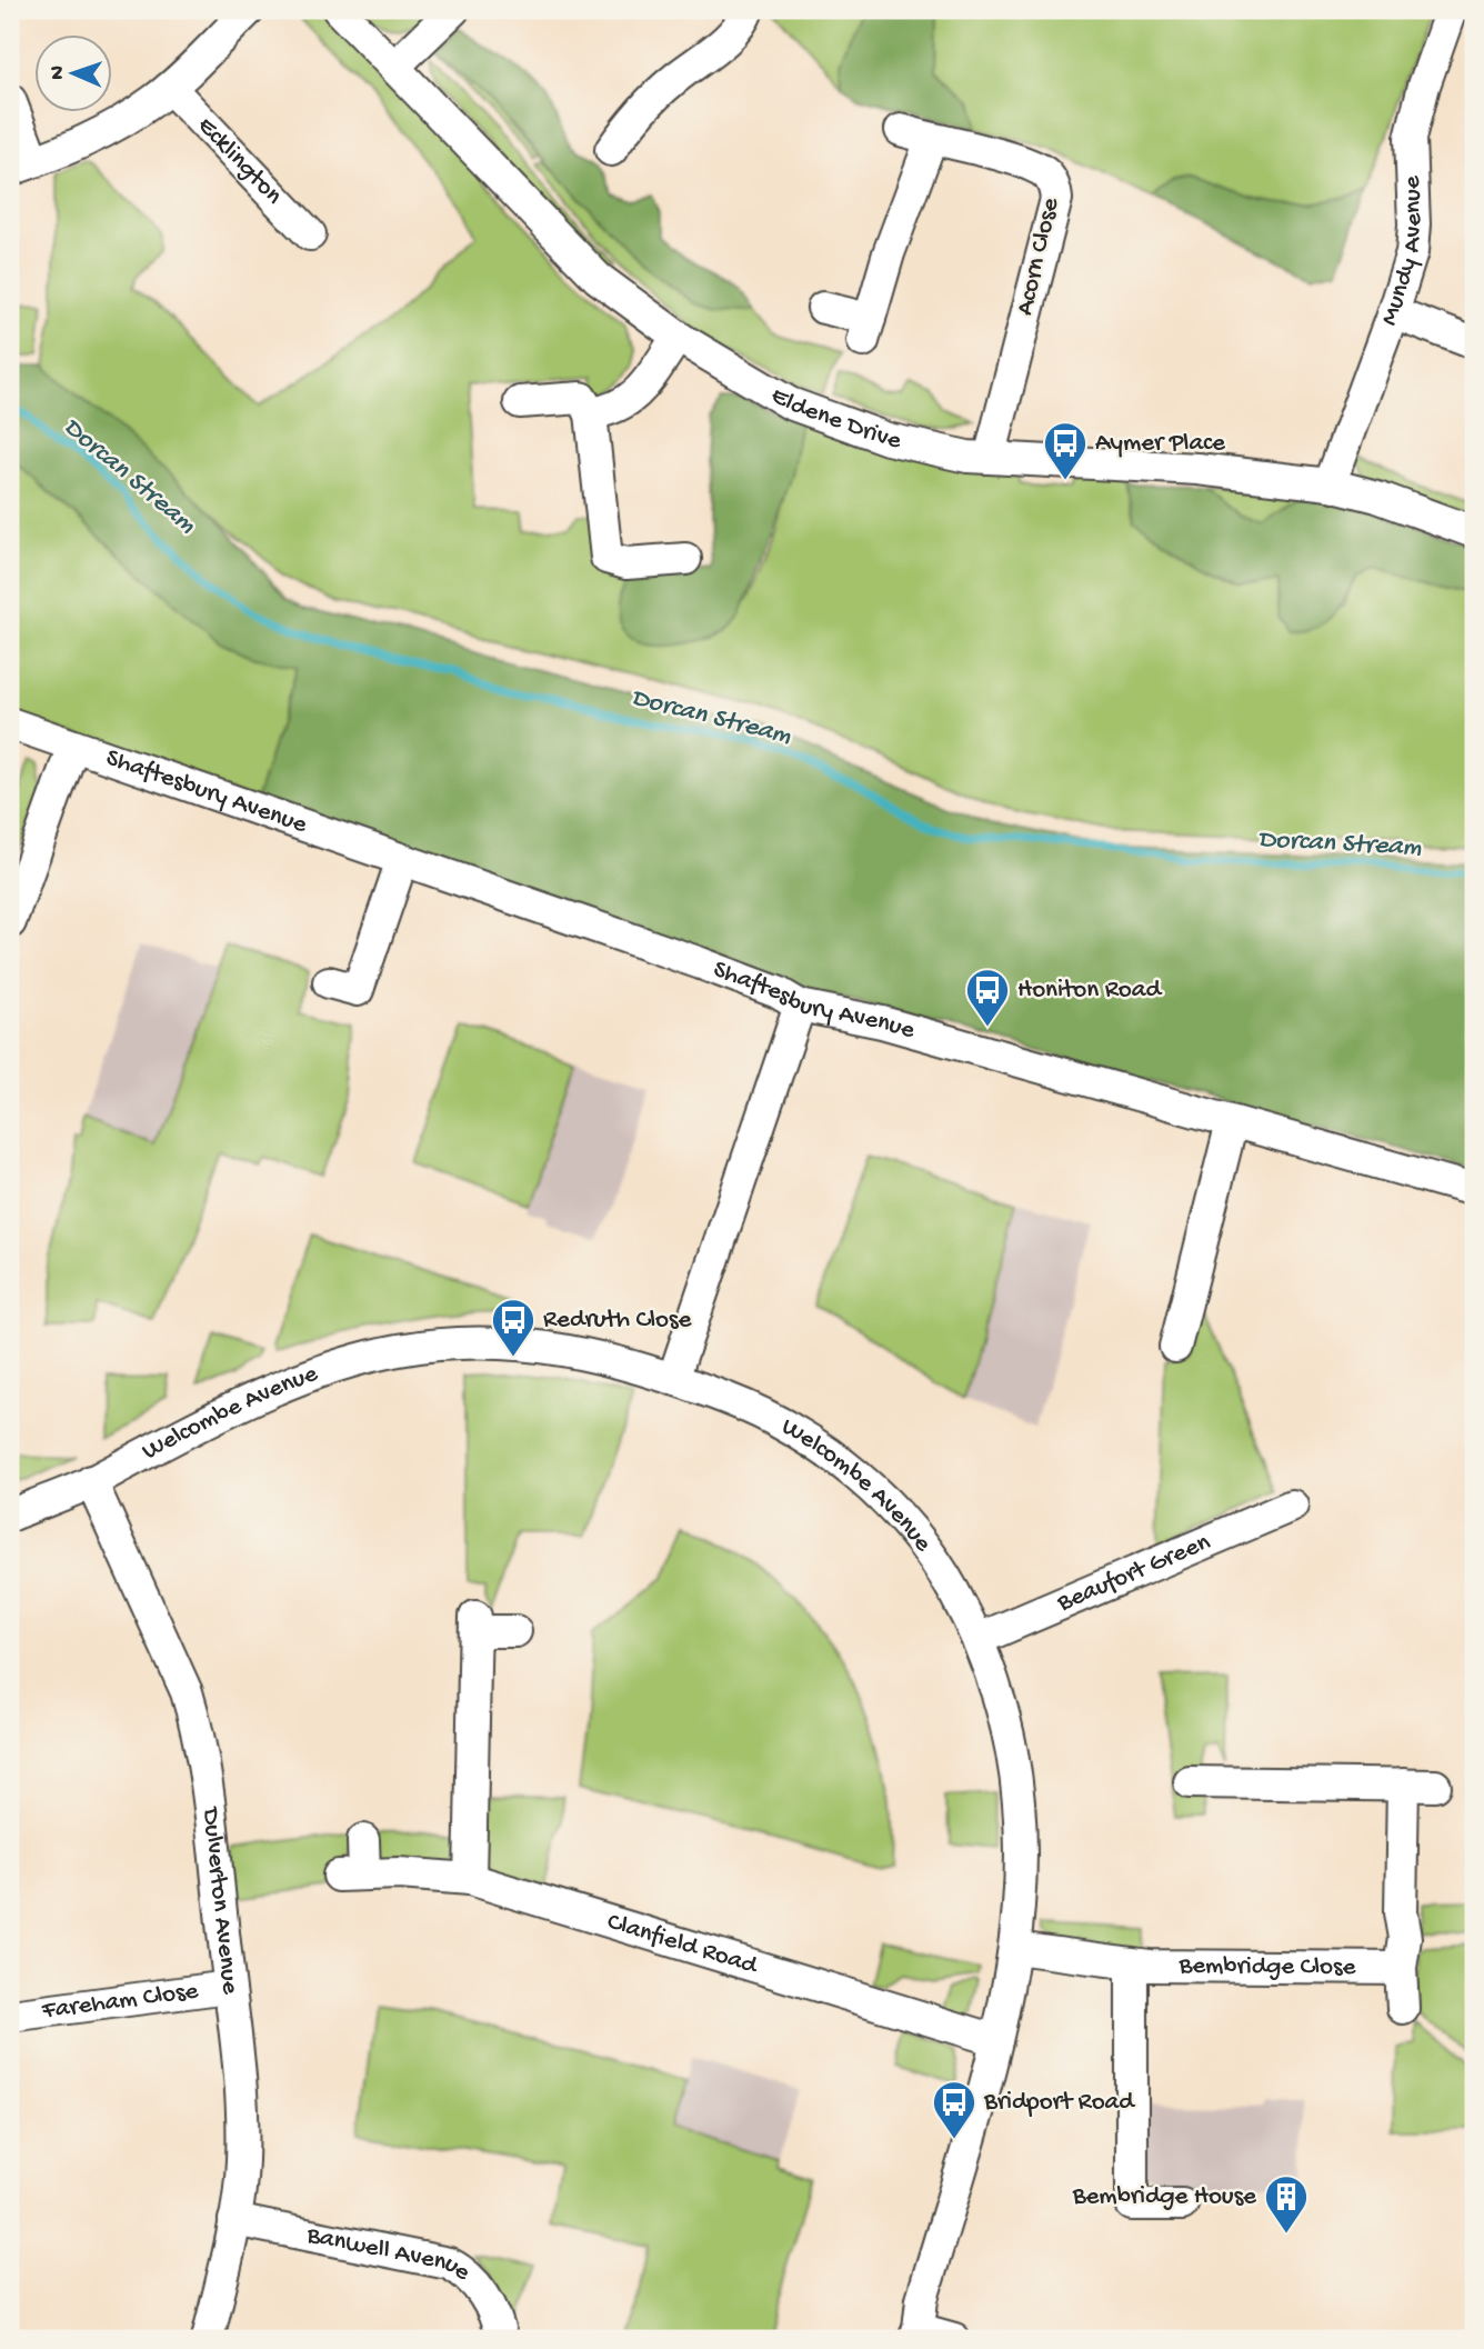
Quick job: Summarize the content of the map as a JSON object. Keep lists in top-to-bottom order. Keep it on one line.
{"streets":{"street":["Ecklington","Mundy Avenue","Acorn Close","Eldene Drive","Shaftesbury Avenue","Welcombe Avenue","Beaufort Green","Dulverton Avenue","Clanfield Road","Bembridge Close","Fareham Close","Banwell Avenue"]},"crossings":[["Mundy Avenue","Eldene Drive"],["Acorn Close","Eldene Drive"],["Welcombe Avenue","Beaufort Green"],["Welcombe Avenue","Dulverton Avenue"],["Welcombe Avenue","Clanfield Road"],["Welcombe Avenue","Bembridge Close"],["Dulverton Avenue","Fareham Close"],["Dulverton Avenue","Banwell Avenue"]],"water":["Dorcan Stream"],"places":{"bus stop":["Aymer Place","Honiton Road","Redruth Close","Bridport Road"],"building":["Bembridge House"]},"north":"left"}
